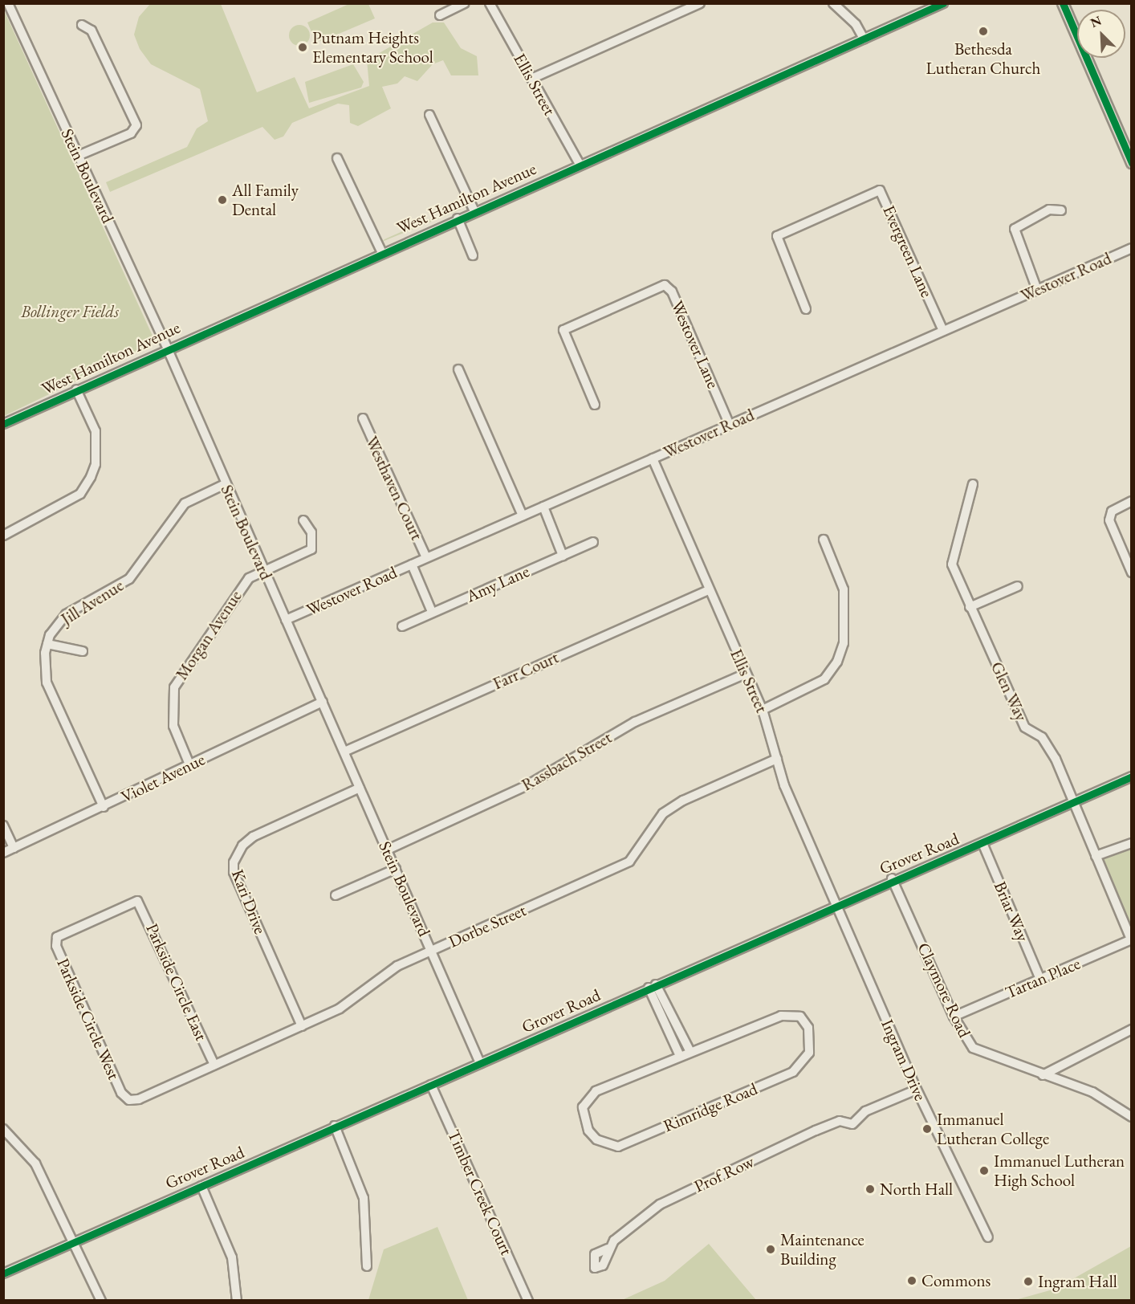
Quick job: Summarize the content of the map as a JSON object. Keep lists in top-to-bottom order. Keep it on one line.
{"streets":{"street":["Ellis Street","Stein Boulevard","West Hamilton Avenue","Evergreen Lane","Westover Road","Westover Lane","Westhaven Court","Amy Lane","Jill Avenue","Morgan Avenue","Farr Court","Glen Way","Rassbach Street","Violet Avenue","Grover Road","Kari Drive","Briar Way","Dorbe Street","Tartan Place","Parkside Circle East","Claymore Road","Parkside Circle West","Ingram Drive","Rimridge Road","Prof Row","Timber Creek Court"]},"crossings":[["Ellis Street","West Hamilton Avenue"],["Ellis Street","Westover Road"],["Ellis Street","Farr Court"],["Ellis Street","Rassbach Street"],["Ellis Street","Grover Road"],["Ellis Street","Dorbe Street"],["Ellis Street","Ingram Drive"],["Stein Boulevard","West Hamilton Avenue"],["Stein Boulevard","Westover Road"],["Stein Boulevard","Jill Avenue"],["Stein Boulevard","Morgan Avenue"],["Stein Boulevard","Farr Court"],["Stein Boulevard","Rassbach Street"],["Stein Boulevard","Violet Avenue"],["Stein Boulevard","Grover Road"],["Stein Boulevard","Kari Drive"],["Stein Boulevard","Dorbe Street"],["Evergreen Lane","Westover Road"],["Westover Road","Westover Lane"],["Westover Road","Westhaven Court"],["Jill Avenue","Violet Avenue"],["Morgan Avenue","Violet Avenue"],["Glen Way","Grover Road"],["Glen Way","Tartan Place"],["Grover Road","Briar Way"],["Grover Road","Claymore Road"],["Grover Road","Ingram Drive"],["Grover Road","Timber Creek Court"],["Kari Drive","Dorbe Street"],["Briar Way","Tartan Place"],["Dorbe Street","Parkside Circle East"],["Dorbe Street","Parkside Circle West"],["Tartan Place","Claymore Road"],["Parkside Circle East","Parkside Circle West"],["Ingram Drive","Prof Row"]],"parks":["Bollinger Fields"],"places":["Bethesda Lutheran Church","Putnam Heights Elementary School","All Family Dental","Immanuel Lutheran College","Immanuel Lutheran High School","North Hall","Maintenance Building","Commons","Ingram Hall"],"north":"top left"}
